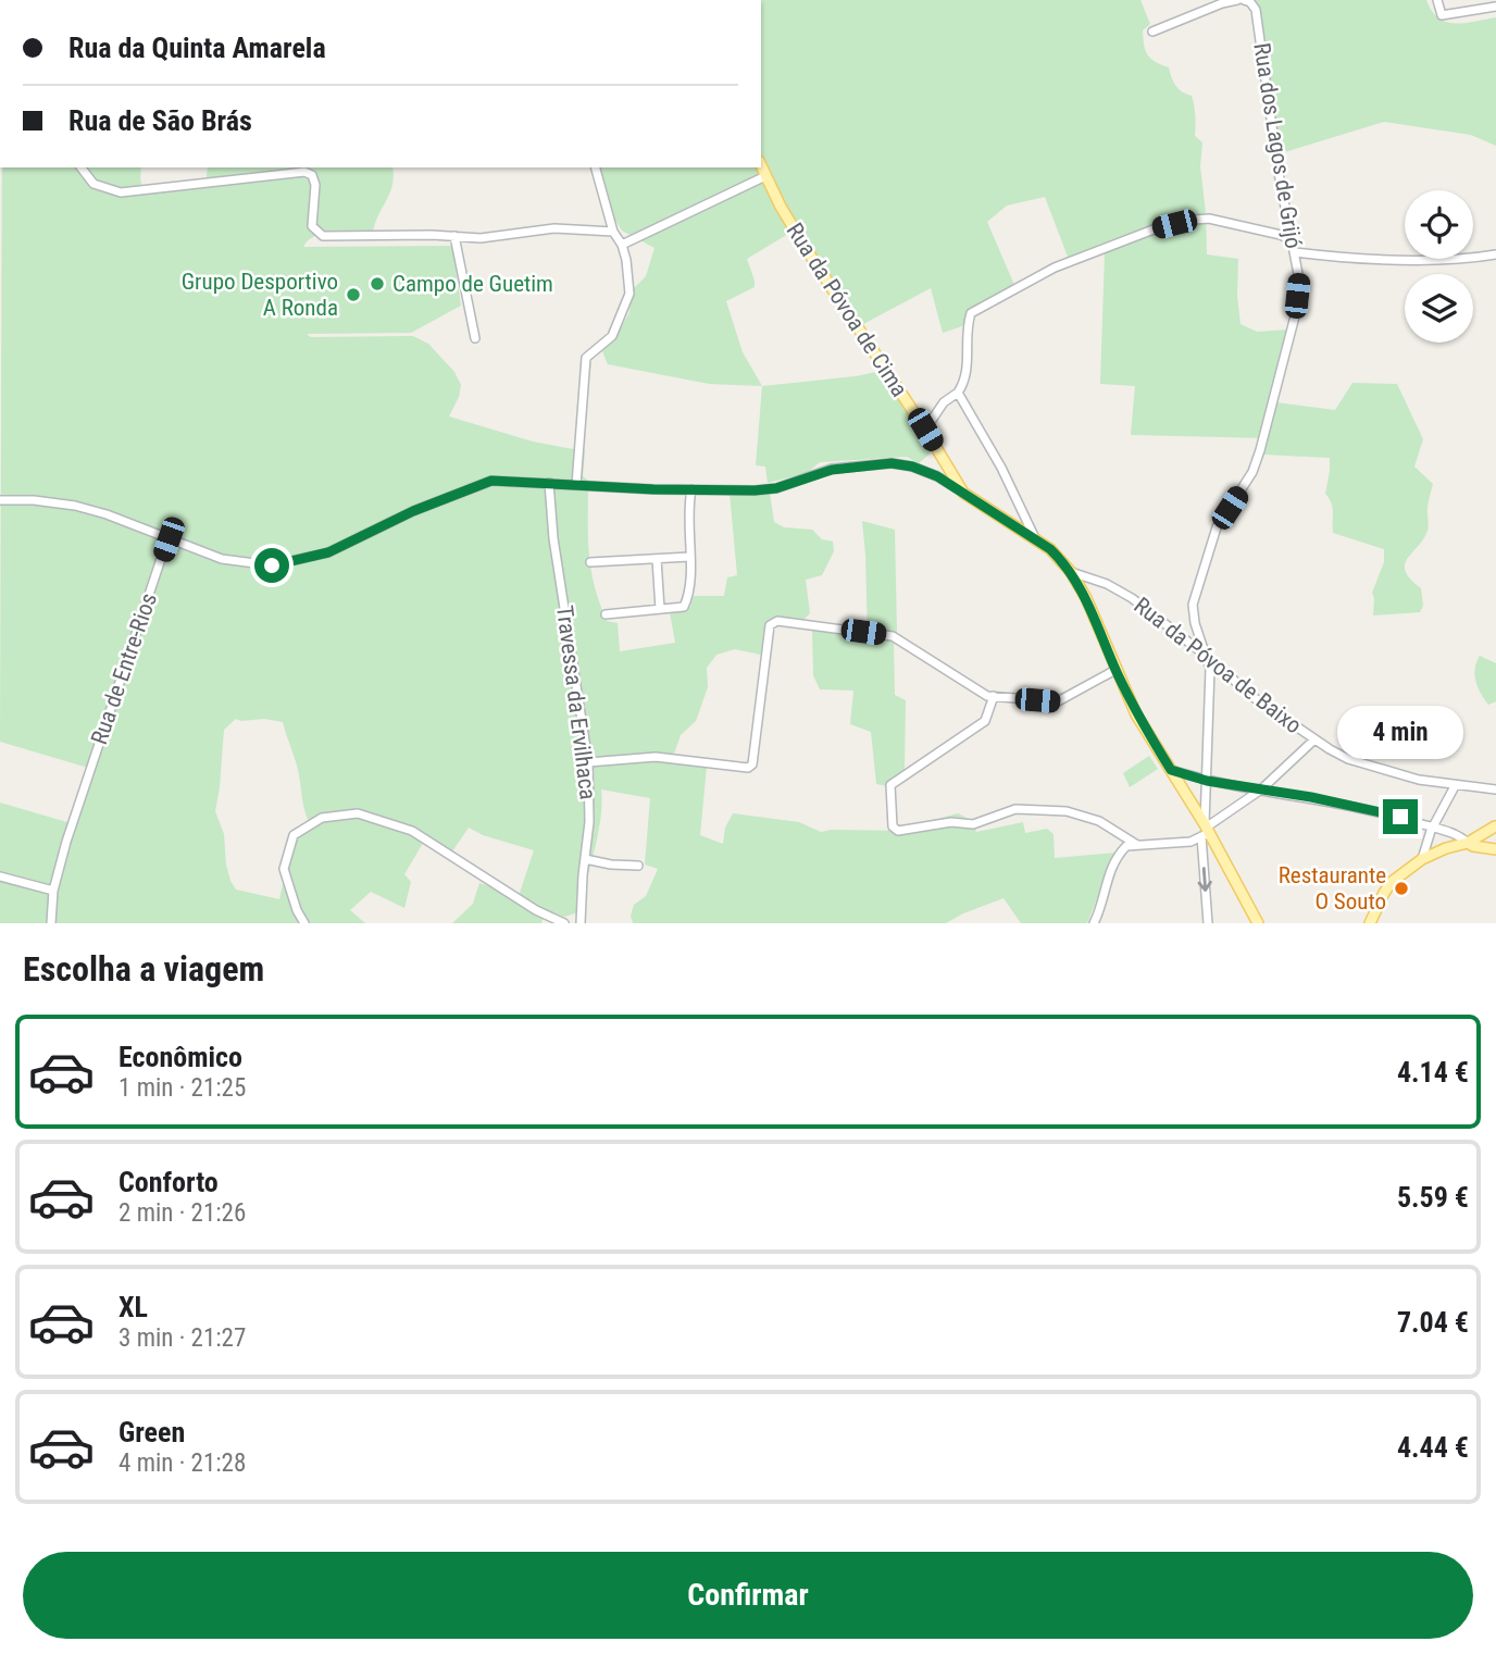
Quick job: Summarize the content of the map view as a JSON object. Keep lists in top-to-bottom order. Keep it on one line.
{"streets":{"main road":["Rua da Póvoa de Cima"],"street":["Rua dos Lagos de Grijó","Rua da Póvoa de Baixo","Rua de Entre-Rios","Travessa da Ervilhaca"]},"crossings":[["Rua dos Lagos de Grijó","Rua da Póvoa de Cima"],["Rua dos Lagos de Grijó","Rua da Póvoa de Baixo"],["Rua da Póvoa de Cima","Rua da Póvoa de Baixo"]],"places":["Campo de Guetim","Grupo Desportivo A Ronda","Restaurante O Souto"],"page":{"banner":["Rua da Quinta Amarela","Rua de São Brás"],"bubble":"4 min","heading":"Escolha a viagem","list":[{"name":"Econômico","note":"1 min · 21:25","value":"4.14 €"},{"name":"Conforto","note":"2 min · 21:26","value":"5.59 €"},{"name":"XL","note":"3 min · 21:27","value":"7.04 €"},{"name":"Green","note":"4 min · 21:28","value":"4.44 €"}],"buttons":"Confirmar"}}
